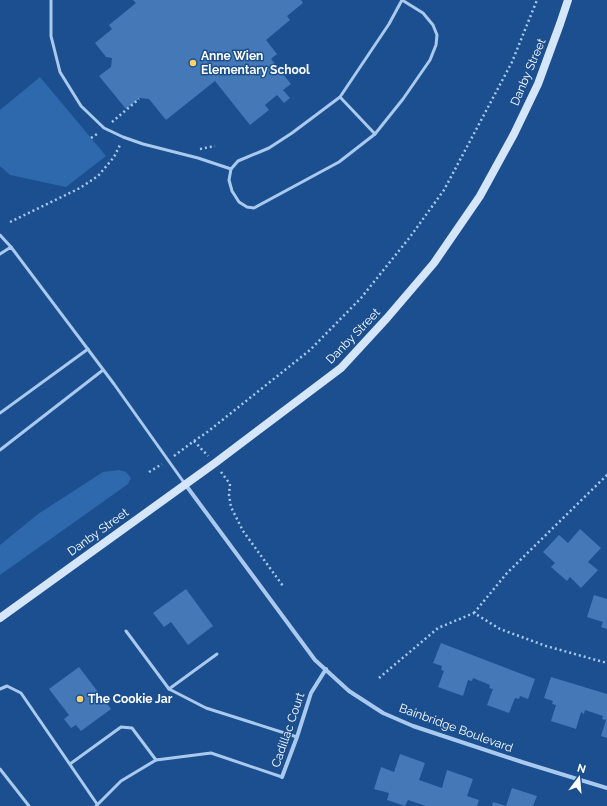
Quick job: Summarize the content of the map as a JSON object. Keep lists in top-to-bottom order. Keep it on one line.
{"streets":{"street":["Danby Street","Bainbridge Boulevard","Cadillac Court"]},"crossings":[["Danby Street","Bainbridge Boulevard"],["Bainbridge Boulevard","Cadillac Court"]],"places":["Anne Wien Elementary School","The Cookie Jar"],"north":"top"}
